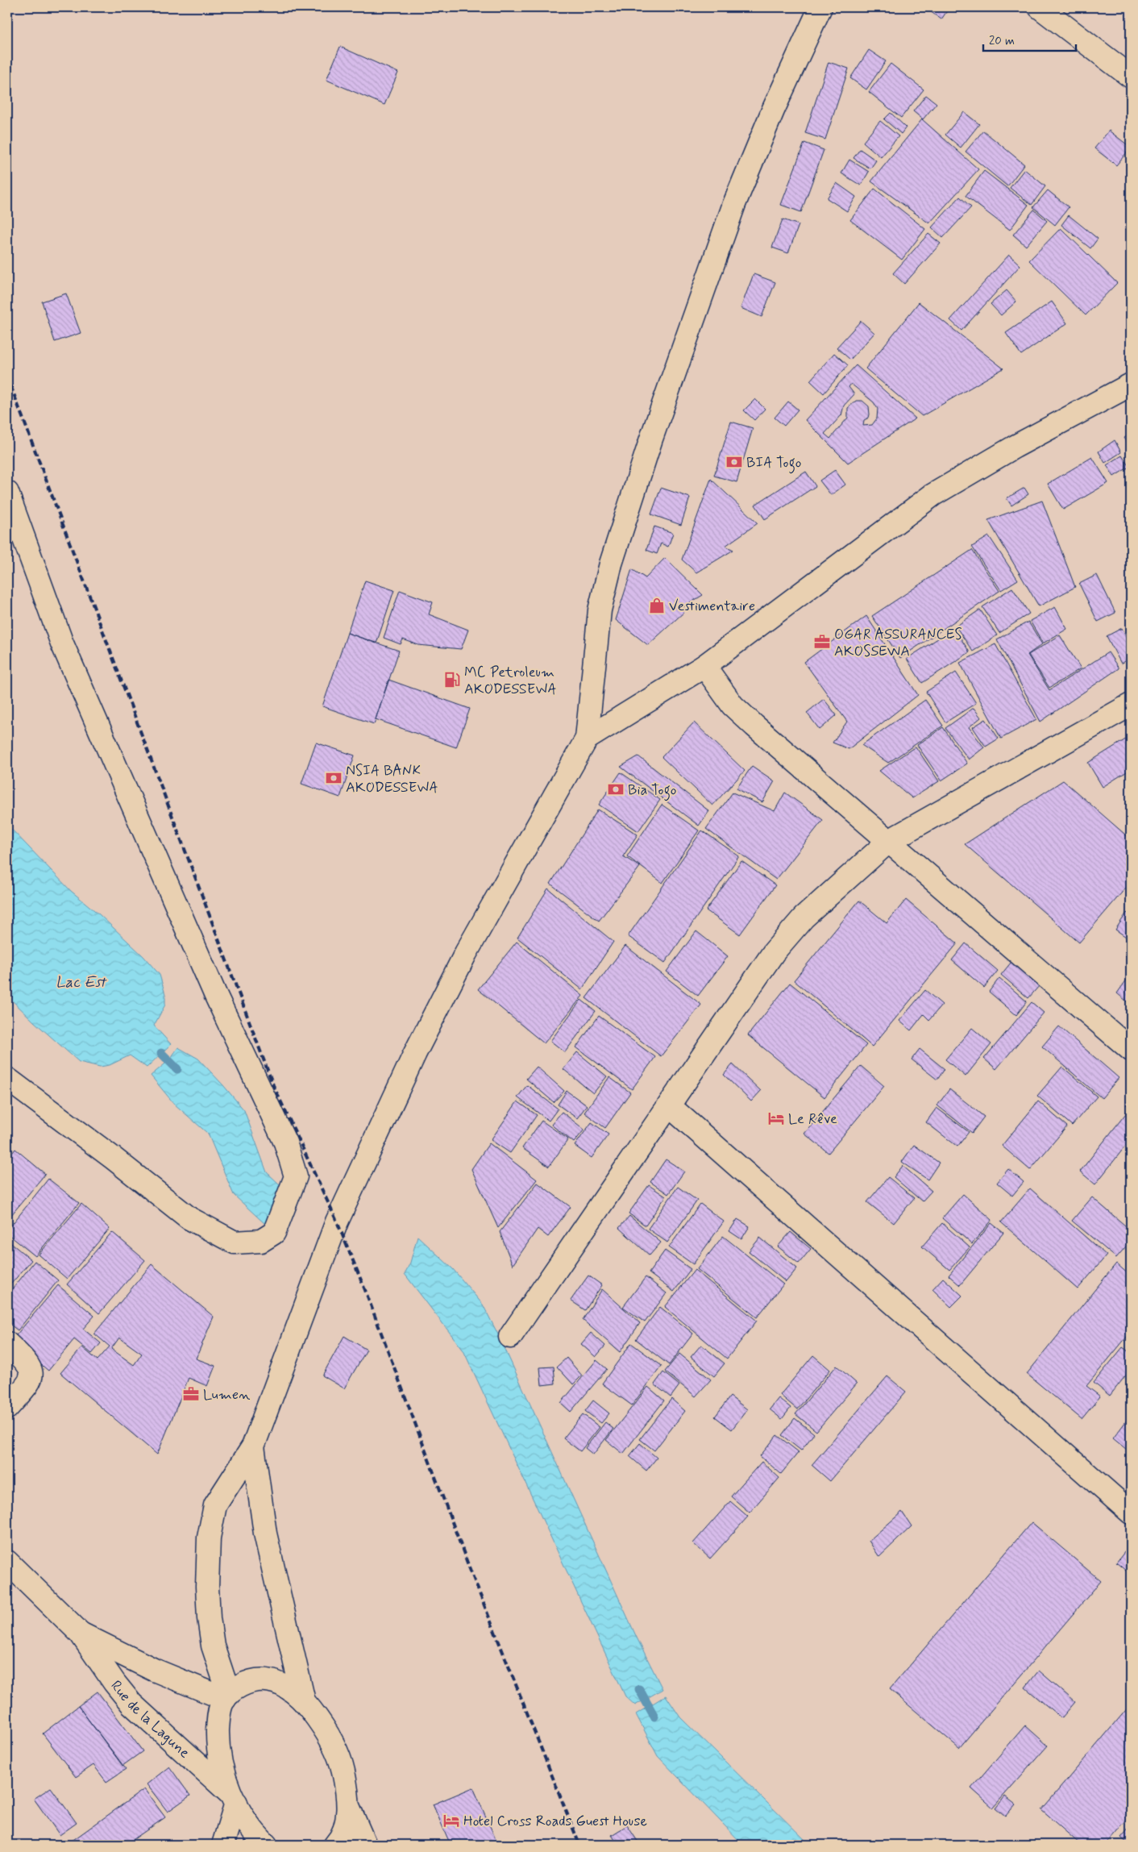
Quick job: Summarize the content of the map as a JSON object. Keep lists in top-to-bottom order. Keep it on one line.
{"streets":{"street":["Rue de la Lagune"]},"water":["Lac Est"],"places":{"bank":["BIA Togo","NSIA BANK AKODESSEWA","Bia Togo"],"shop":["Vestimentaire"],"office":["OGAR ASSURANCES AKOSSEWA","Lumen"],"fuel station":["MC Petroleum AKODESSEWA"],"hotel":["Le Rêve","Hotel Cross Roads Guest House"]},"scale_bar":"20 m"}
